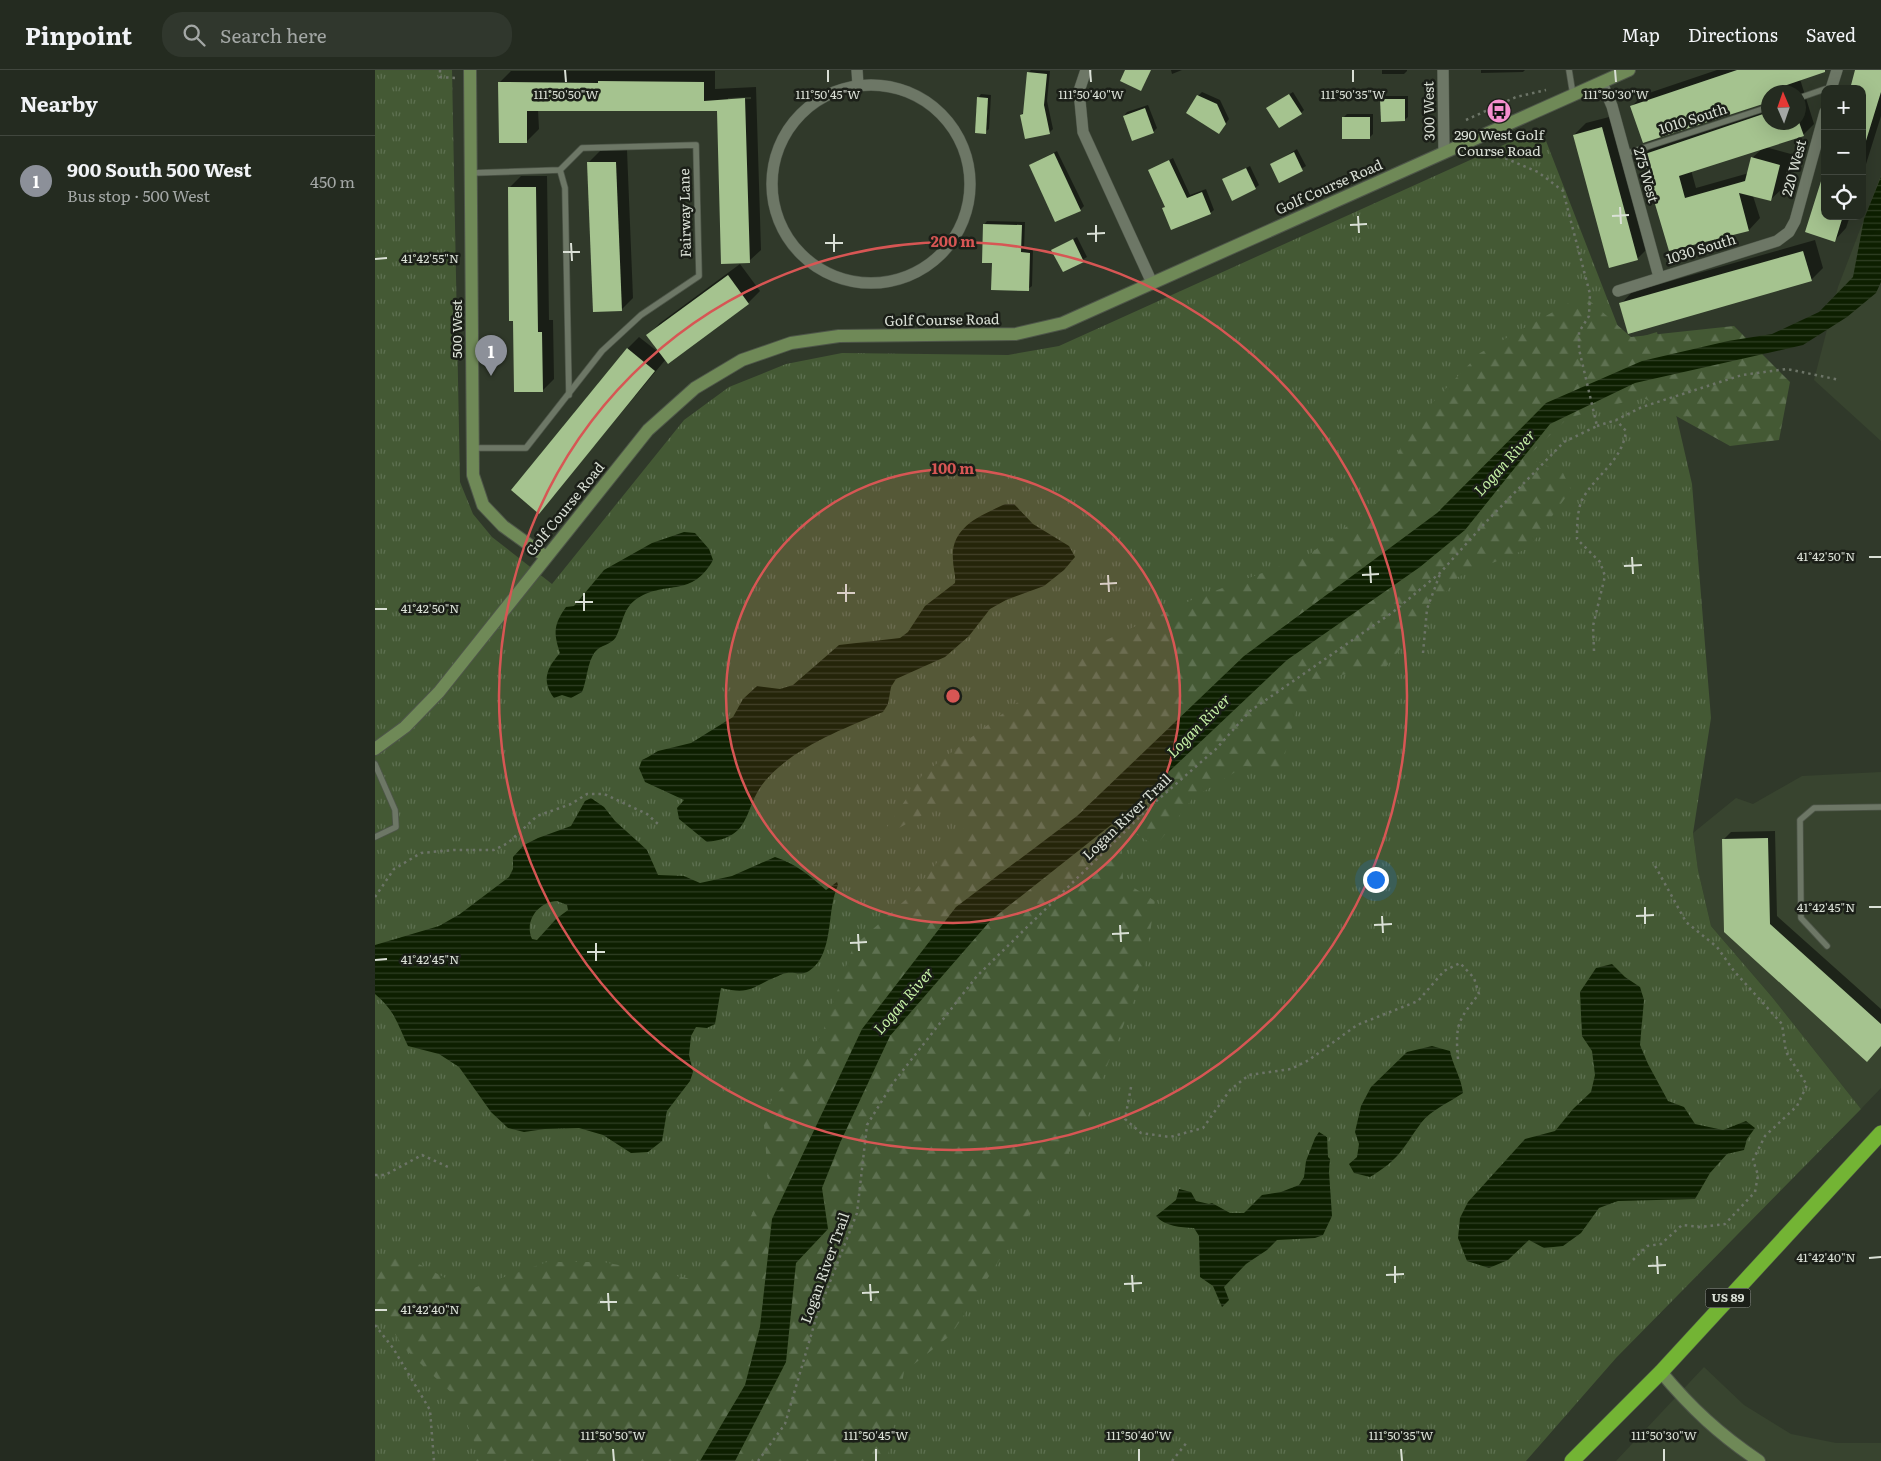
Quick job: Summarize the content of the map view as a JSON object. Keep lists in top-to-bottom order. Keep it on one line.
{"streets":{"highway":["US 89"],"street":["300 West","220 West","275 West","Golf Course Road","1030 South","500 West"],"lane":["1010 South","Fairway Lane"],"path":["Logan River Trail"]},"crossings":[["300 West","Golf Course Road"],["1010 South","275 West"],["220 West","1030 South"],["275 West","Golf Course Road"],["275 West","1030 South"],["Golf Course Road","500 West"],["Fairway Lane","500 West"]],"water":["Logan River"],"places":{"bus stop":["290 West Golf Course Road"]},"north":"top","page":{"header":"Pinpoint","search":"Search here","nav":["Map","Directions","Saved"],"heading":"Nearby","map_buttons":["+","−"],"list":[{"mark":"1","name":"900 South 500 West","note":"Bus stop · 500 West","value":"450 m"}],"pins":"1"},"coordinates":["111°50'50\"W","111°50'45\"W","111°50'40\"W","111°50'35\"W","111°50'30\"W","41°42'55\"N","41°42'50\"N","41°42'45\"N","41°42'40\"N"],"rings":["200 m","100 m"]}
